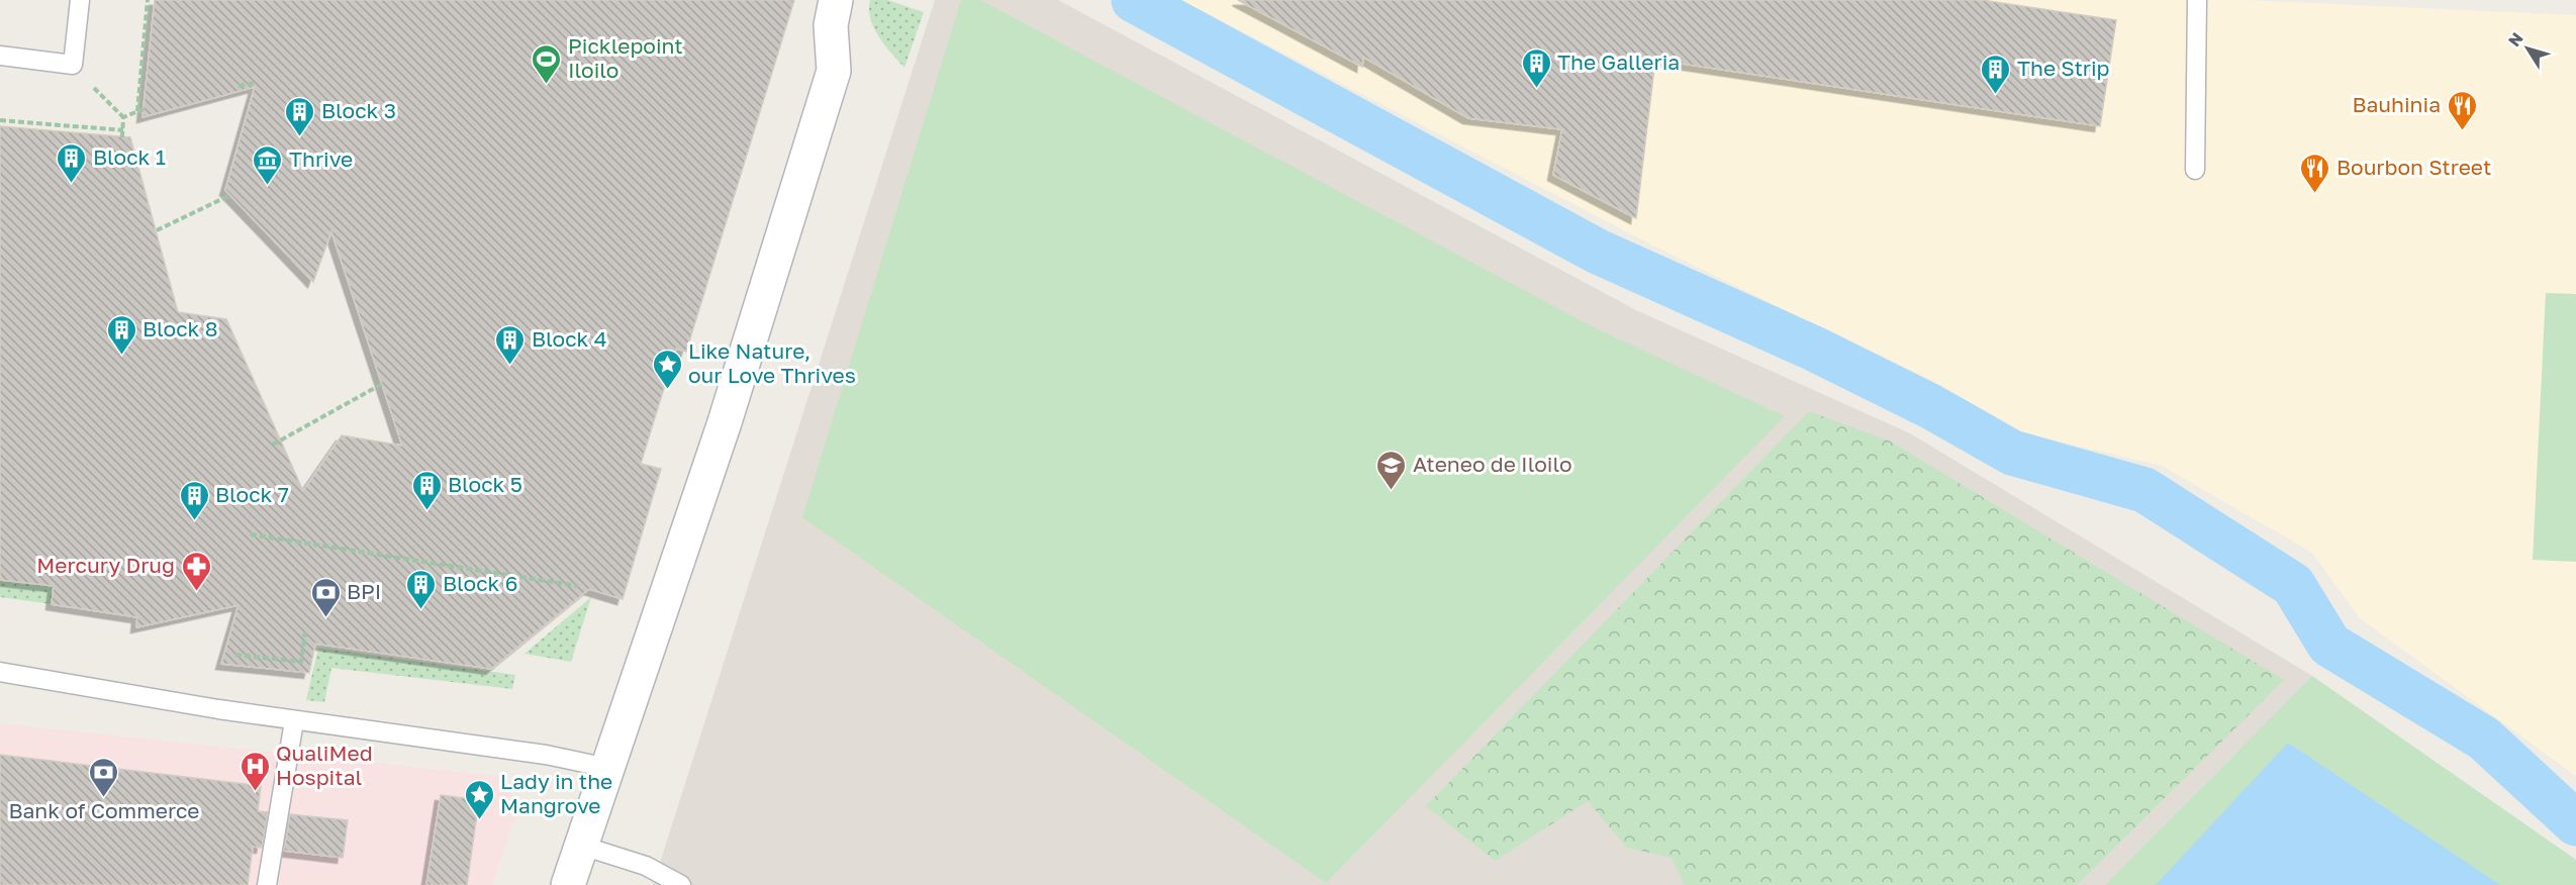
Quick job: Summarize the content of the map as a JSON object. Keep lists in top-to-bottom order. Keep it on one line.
{"places":{"sports":["Picklepoint Iloilo"],"building":["The Galleria","The Strip","Block 3","Block 1","Block 8","Block 4","Block 5","Block 7","Block 6"],"restaurant":["Bauhinia","Bourbon Street"],"museum":["Thrive"],"place":["Like Nature, our Love Thrives","Lady in the Mangrove"],"school or university":["Ateneo de Iloilo"],"pharmacy":["Mercury Drug"],"bank":["BPI","Bank of Commerce"],"hospital":["QualiMed Hospital"]},"north":"top left"}
